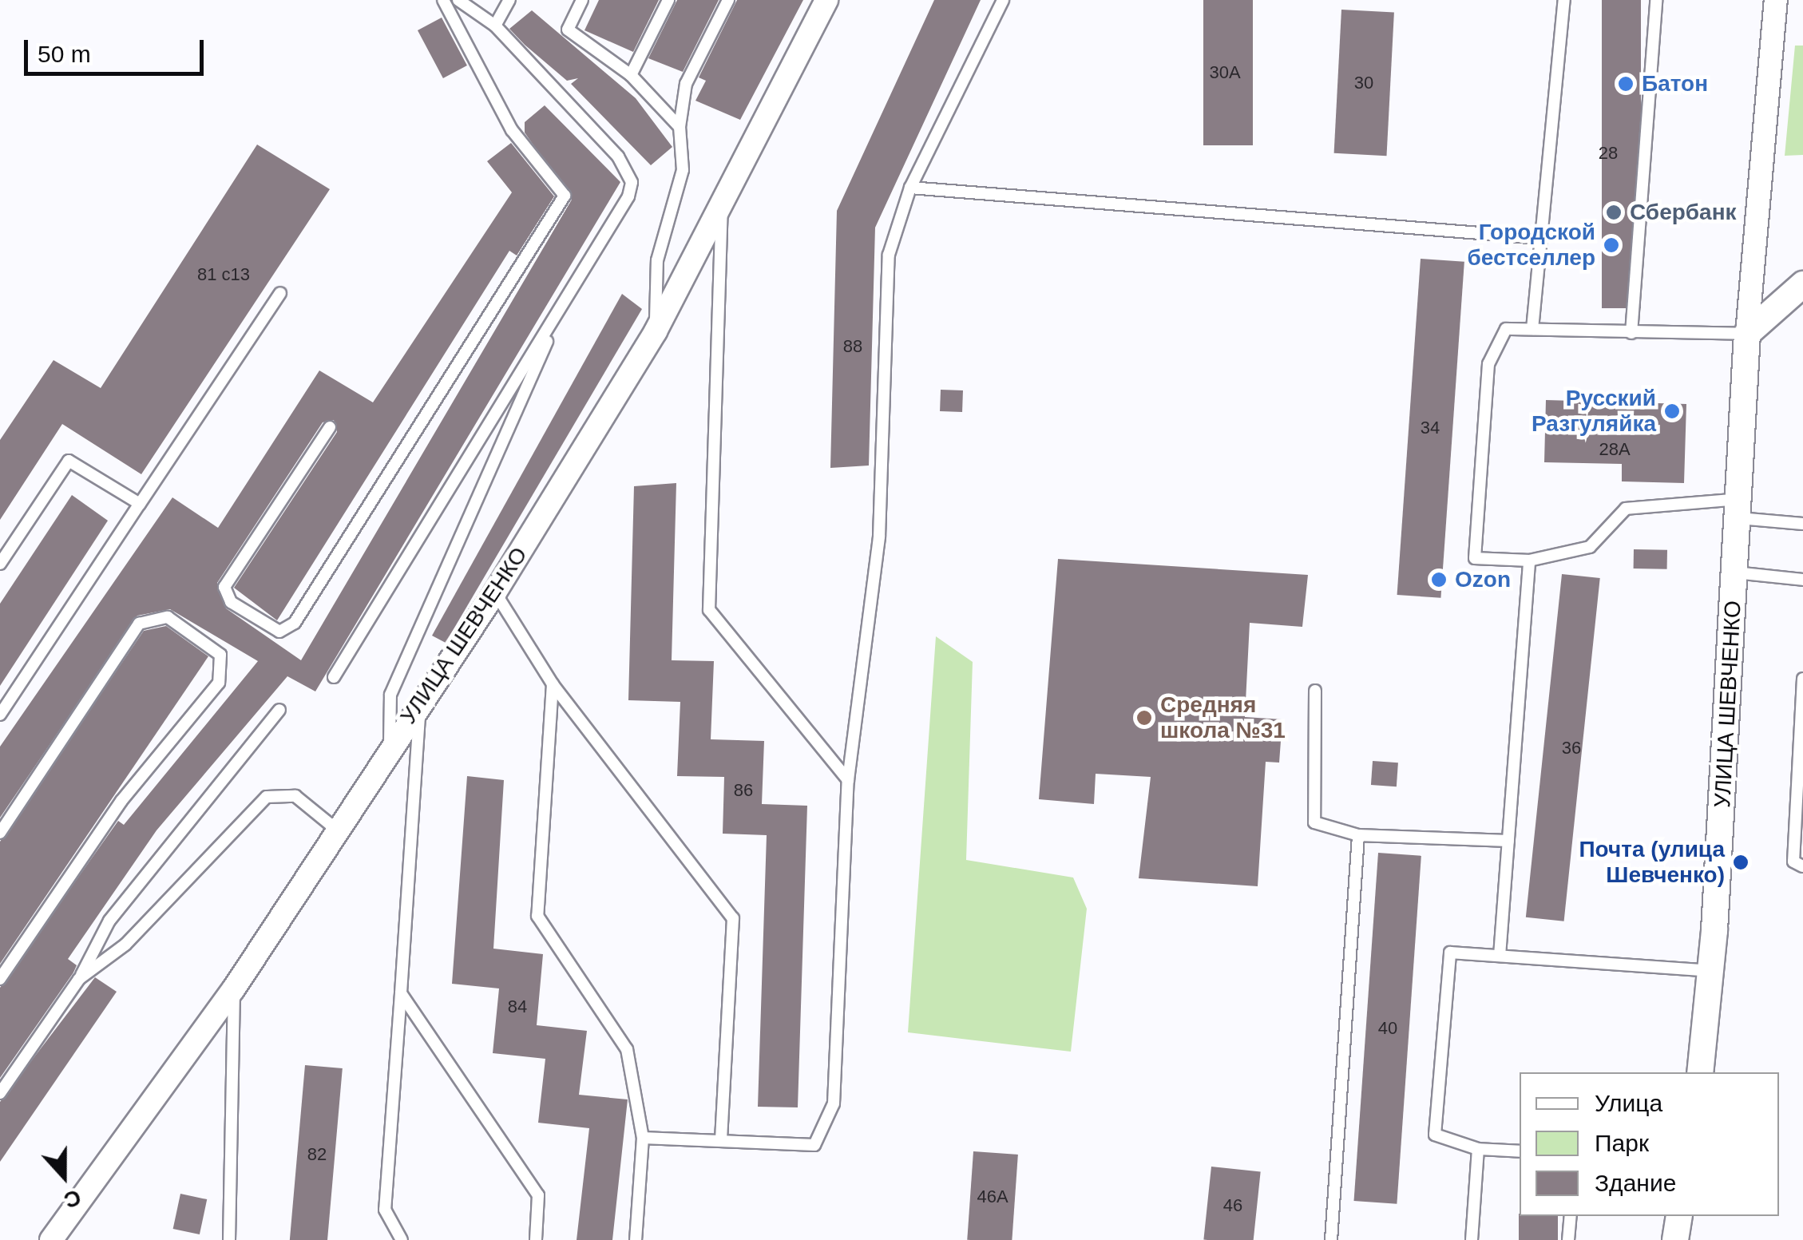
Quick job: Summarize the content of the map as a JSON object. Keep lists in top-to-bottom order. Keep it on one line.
{"streets":{"street":["УЛИЦА ШЕВЧЕНКО"]},"places":["Батон","Сбербанк","Городской бестселлер","Русский Разгуляйка","Ozon","Средняя школа №31","Почта (улица Шевченко)"],"house_numbers":["30А","30","28","81 с13","88","34","28А","36","86","84","40","82","46А","46"],"legend":["Улица","Парк","Здание"],"scale_bar":"50 m","north":"bottom"}
